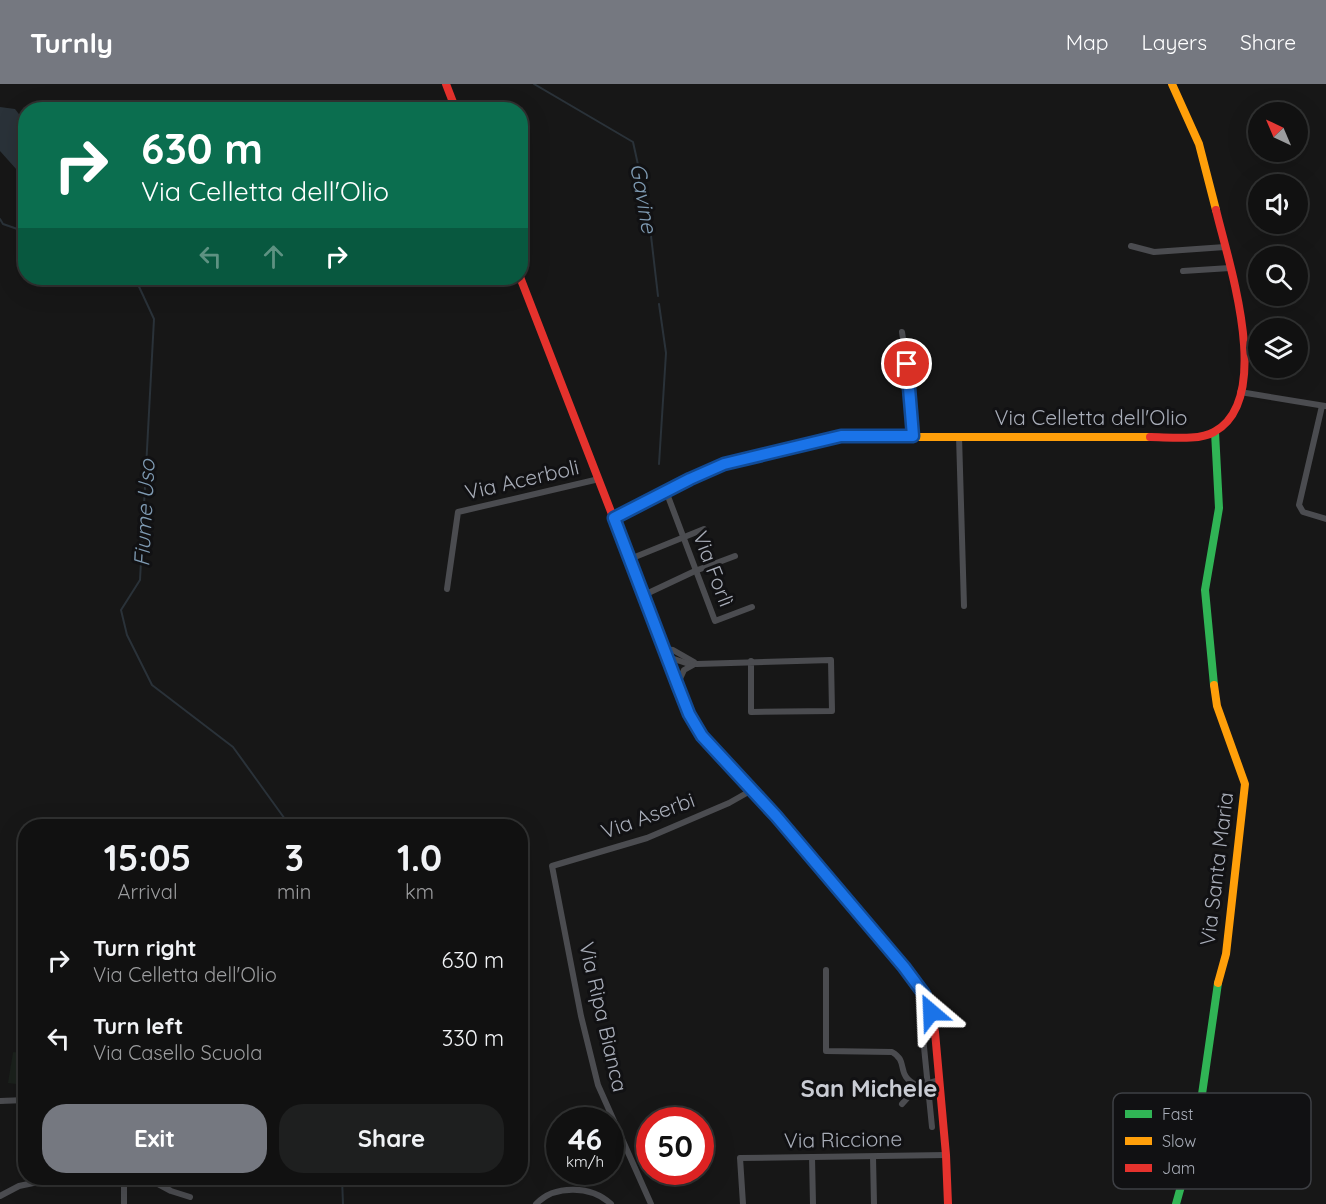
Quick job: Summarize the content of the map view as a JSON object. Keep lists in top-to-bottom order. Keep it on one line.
{"streets":{"street":["Via Celletta dell'Olio","Via Acerboli","Via Forlì","Via Aserbi","Via Santa Maria","Via Ripa Bianca","Via Riccione"]},"crossings":[["Via Celletta dell'Olio","Via Forlì"],["Via Celletta dell'Olio","Via Santa Maria"],["Via Aserbi","Via Ripa Bianca"]],"districts":["San Michele"],"water":["Gavine","Fiume Uso"],"legend":["Fast","Slow","Jam"],"north":"top left","page":{"header":"Turnly","nav":["Map","Layers","Share"],"turn":["630 m","Via Celletta dell'Olio"],"eta":["15:05","Arrival","3","min","1.0","km"],"list":[{"name":"Turn right","note":"Via Celletta dell'Olio","value":"630 m"},{"name":"Turn left","note":"Via Casello Scuola","value":"330 m"}],"buttons":["Exit","Share"],"speed":"46 km/h","limit":"50"}}
